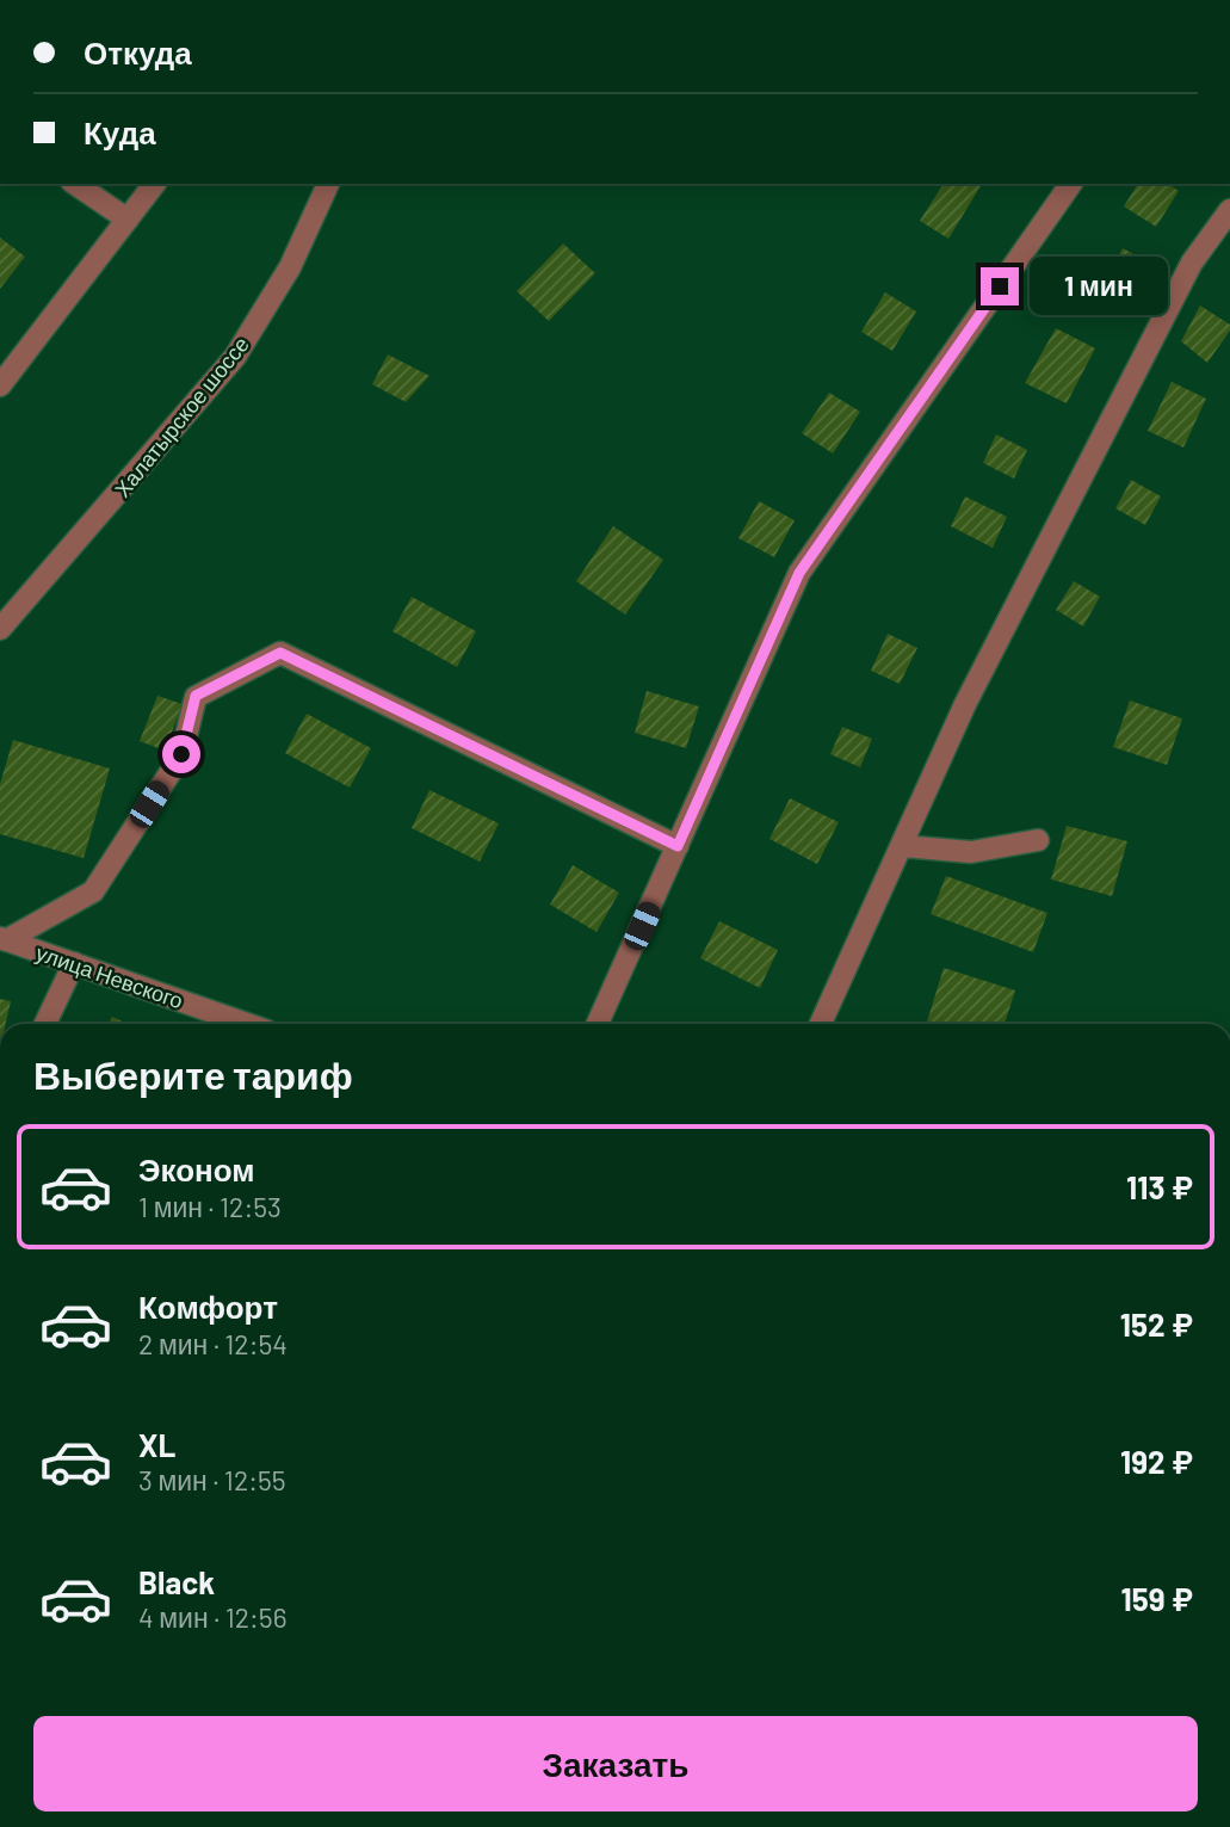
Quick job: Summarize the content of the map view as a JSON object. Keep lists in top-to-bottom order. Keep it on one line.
{"streets":{"street":["Халатырское шоссе","улица Невского"]},"page":{"banner":["Откуда","Куда"],"bubble":"1 мин","heading":"Выберите тариф","list":[{"name":"Эконом","note":"1 мин · 12:53","value":"113 ₽"},{"name":"Комфорт","note":"2 мин · 12:54","value":"152 ₽"},{"name":"XL","note":"3 мин · 12:55","value":"192 ₽"},{"name":"Black","note":"4 мин · 12:56","value":"159 ₽"}],"buttons":"Заказать"}}
